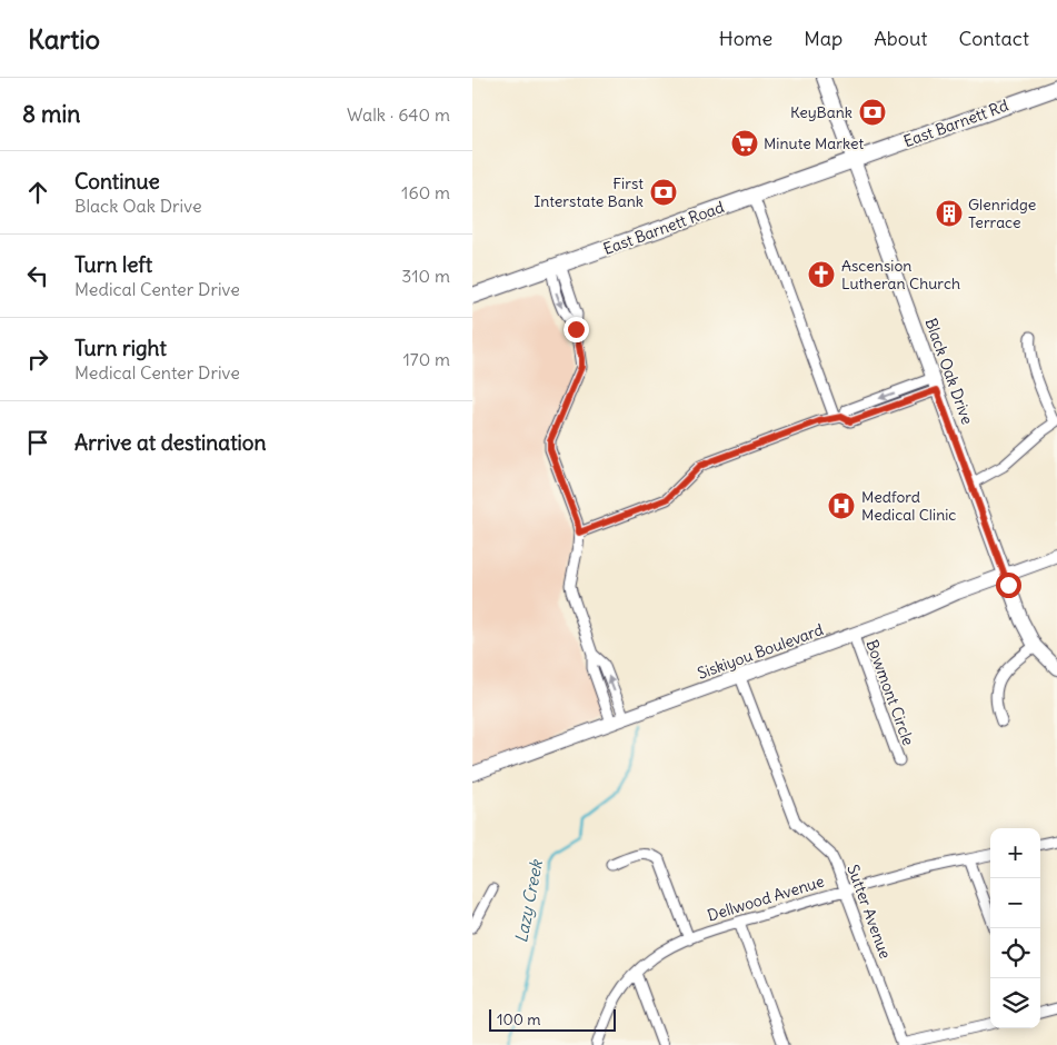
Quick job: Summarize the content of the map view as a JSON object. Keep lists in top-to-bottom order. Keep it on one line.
{"streets":{"main road":["East Barnett Rd","East Barnett Road"],"street":["Black Oak Drive","Siskiyou Boulevard","Bowmont Circle","Dellwood Avenue","Sutter Avenue"]},"crossings":[["East Barnett Rd","East Barnett Road"],["East Barnett Rd","Black Oak Drive"],["East Barnett Road","Black Oak Drive"],["Black Oak Drive","Siskiyou Boulevard"],["Siskiyou Boulevard","Bowmont Circle"],["Siskiyou Boulevard","Sutter Avenue"],["Dellwood Avenue","Sutter Avenue"]],"water":["Lazy Creek"],"places":{"bank":["KeyBank","First Interstate Bank"],"supermarket":["Minute Market"],"building":["Glenridge Terrace"],"church":["Ascension Lutheran Church"],"hospital":["Medford Medical Clinic"]},"scale_bar":"100 m","page":{"header":"Kartio","nav":["Home","Map","About","Contact"],"heading":["8 min","Walk · 640 m"],"list":[["Continue","Black Oak Drive","160 m"],["Turn left","Medical Center Drive","310 m"],["Turn right","Medical Center Drive","170 m"],"Arrive at destination"],"map_buttons":["+","−"],"scale":"100 m"}}
